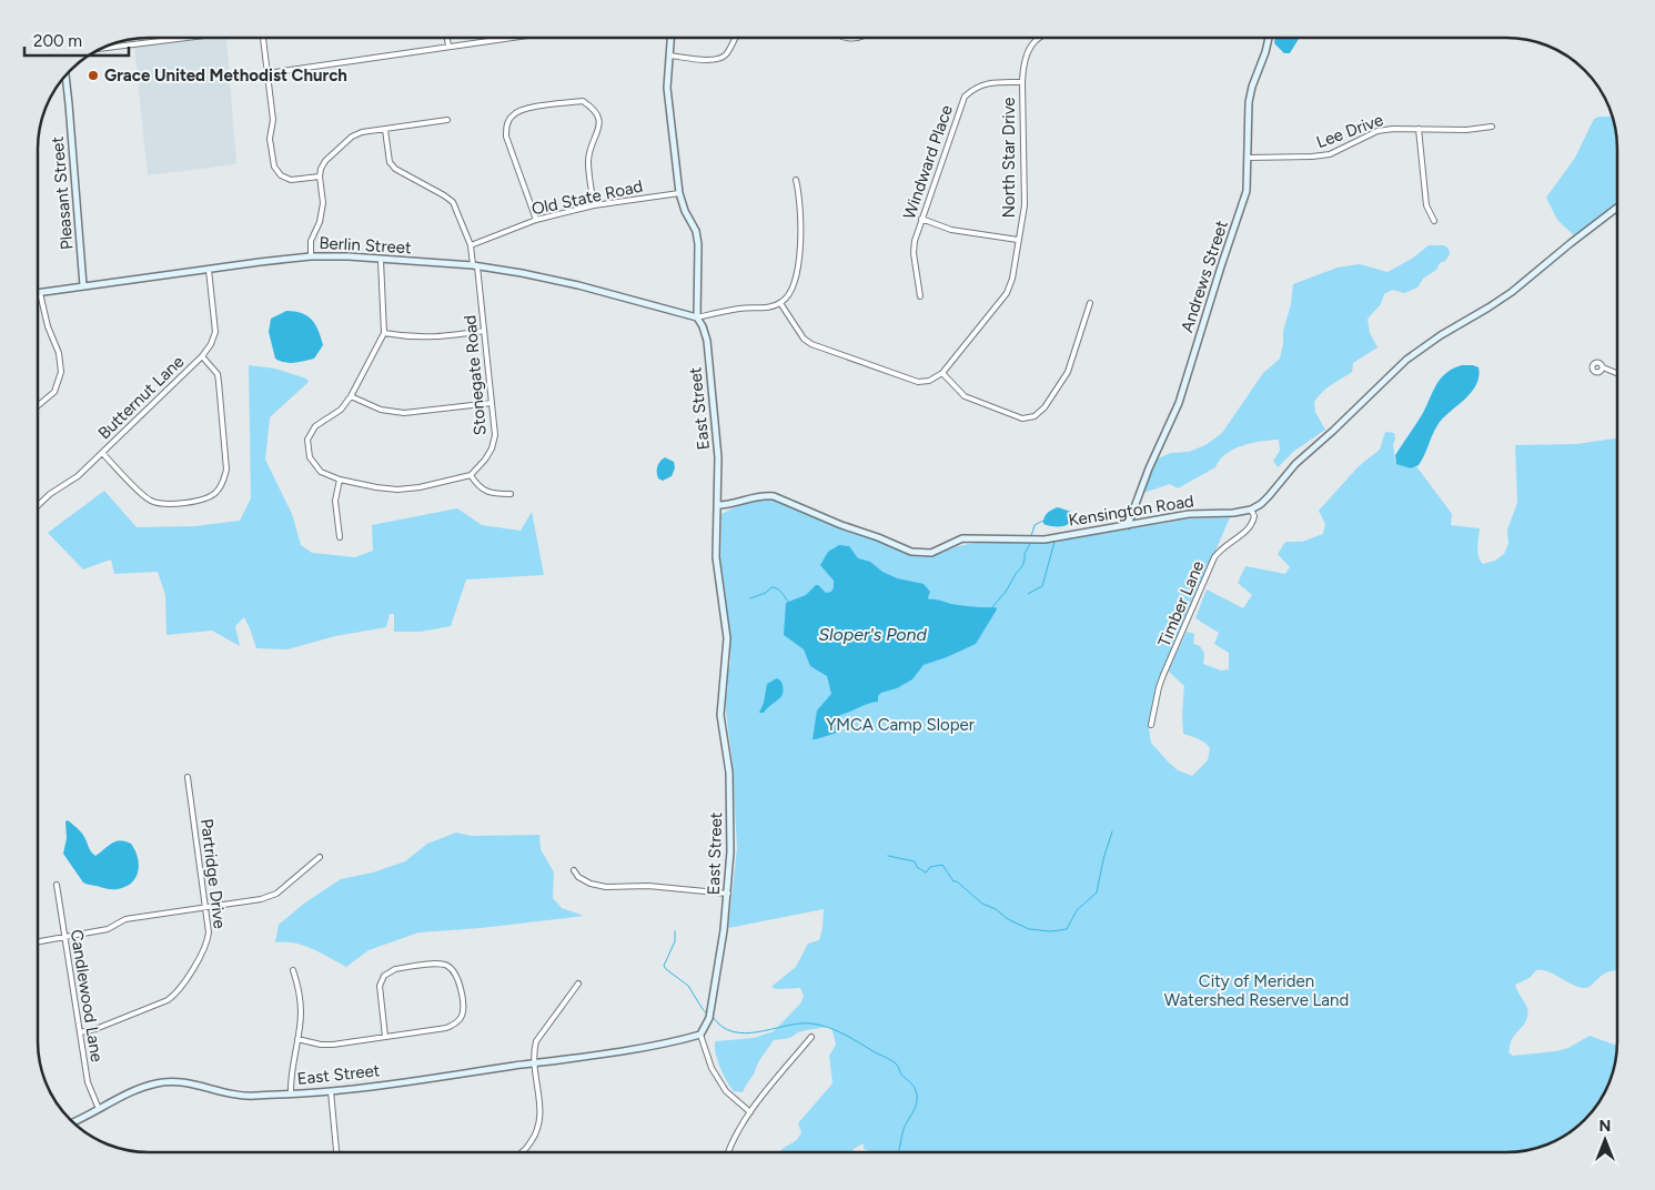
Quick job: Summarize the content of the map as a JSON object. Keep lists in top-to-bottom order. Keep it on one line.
{"streets":{"street":["Lee Drive","North Star Drive","Windward Place","Pleasant Street","Old State Road","Berlin Street","Andrews Street","Stonegate Road","Butternut Lane","East Street","Kensington Road","Timber Lane","Partridge Drive","Candlewood Lane"]},"crossings":[["Lee Drive","Andrews Street"],["North Star Drive","Windward Place"],["Pleasant Street","Berlin Street"],["Old State Road","Stonegate Road"],["Old State Road","East Street"],["Berlin Street","Stonegate Road"],["Berlin Street","Butternut Lane"],["Berlin Street","East Street"],["Andrews Street","Kensington Road"],["East Street","Kensington Road"],["East Street","Candlewood Lane"],["Kensington Road","Timber Lane"],["Partridge Drive","Candlewood Lane"]],"water":["Sloper's Pond"],"parks":["YMCA Camp Sloper","City of Meriden Watershed Reserve Land"],"places":["Grace United Methodist Church"],"scale_bar":"200 m","north":"top"}
